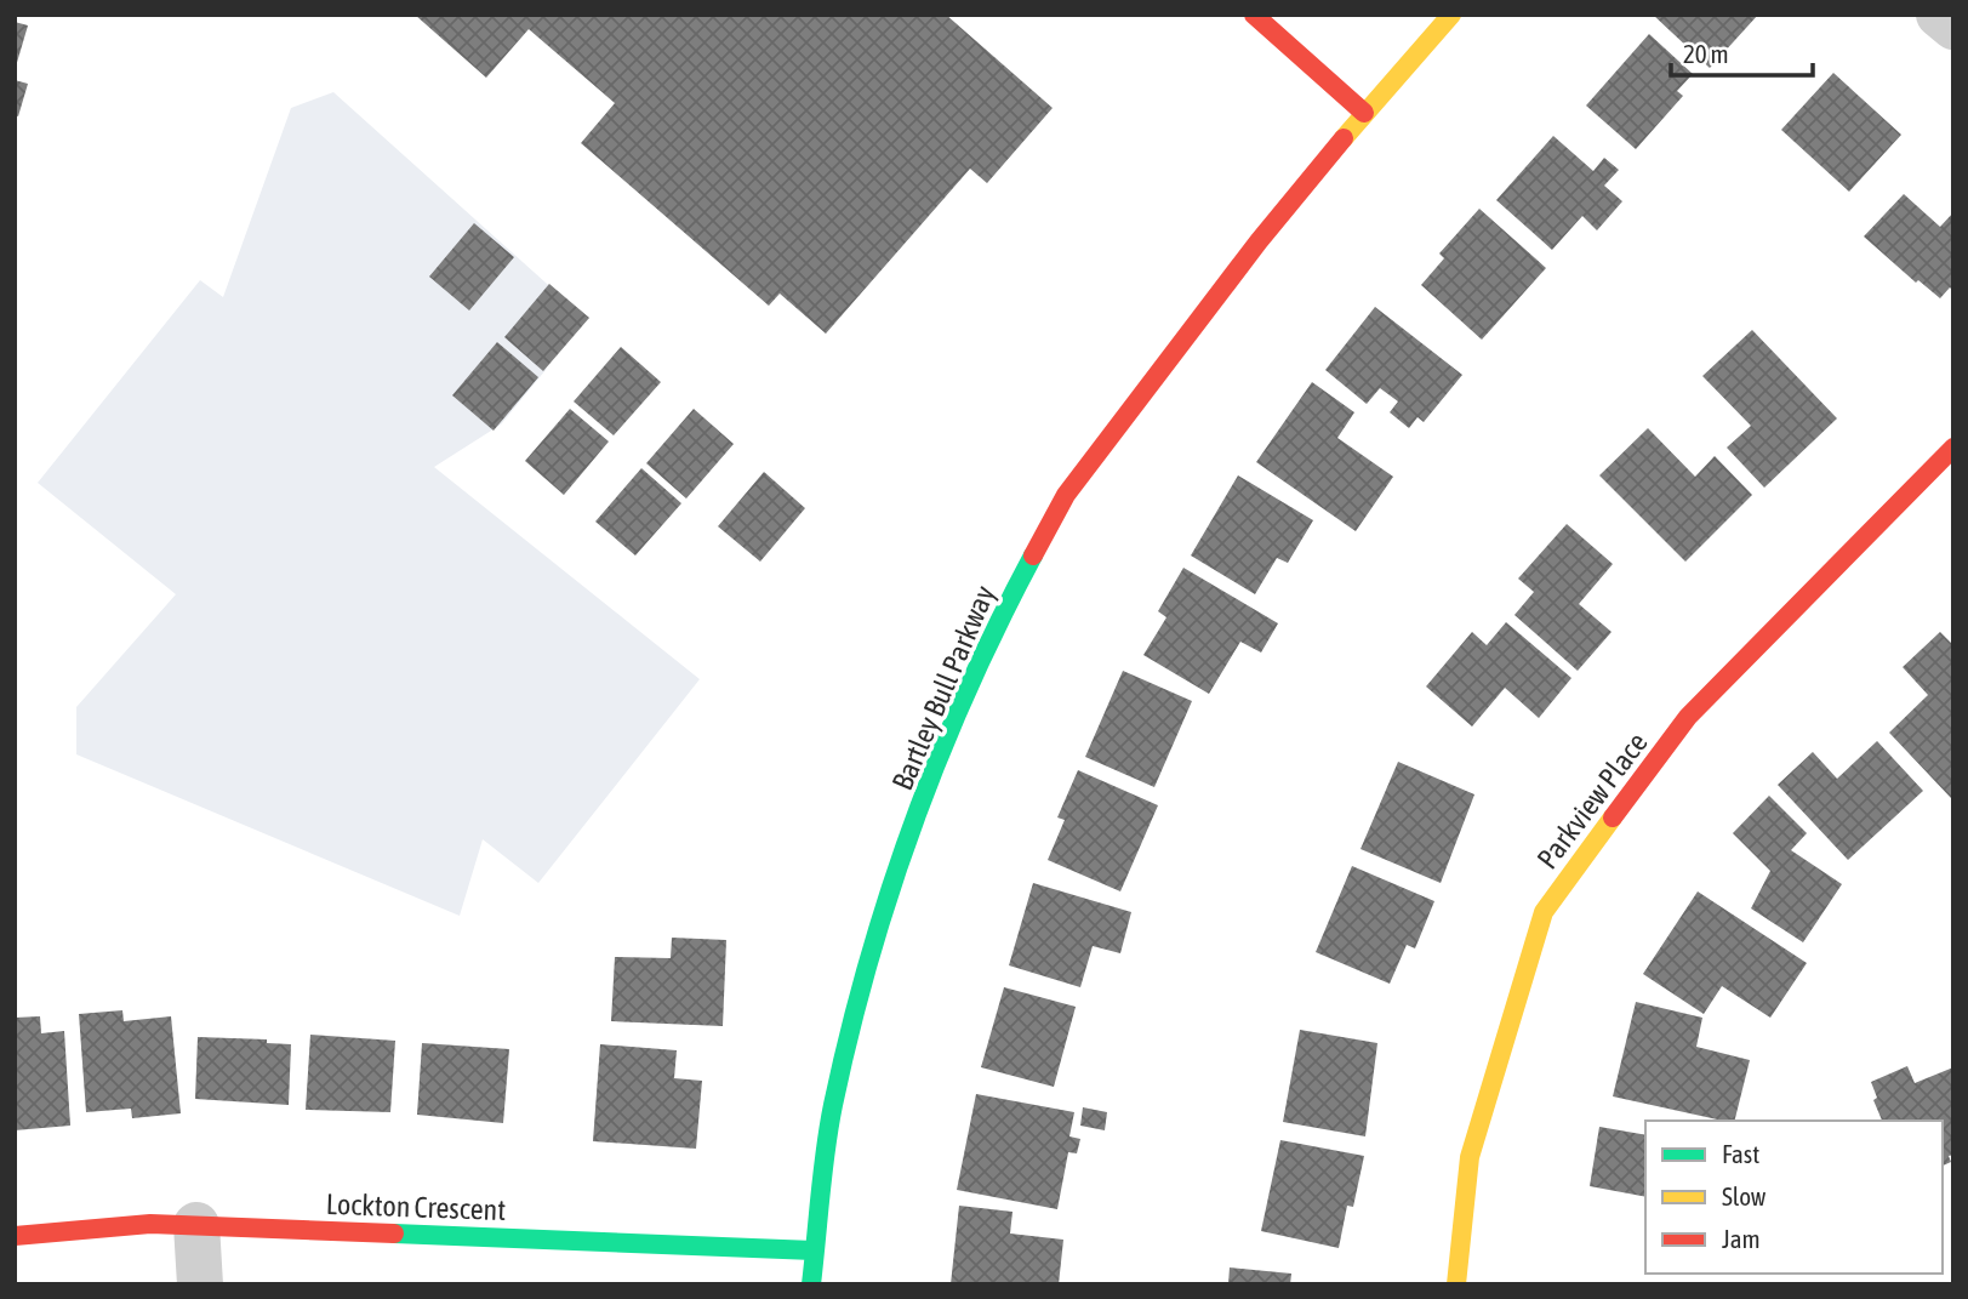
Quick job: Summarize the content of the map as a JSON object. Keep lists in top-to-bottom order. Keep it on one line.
{"streets":{"street":["Bartley Bull Parkway","Parkview Place","Lockton Crescent"]},"crossings":[["Bartley Bull Parkway","Lockton Crescent"]],"legend":["Fast","Slow","Jam"],"scale_bar":"20 m"}
